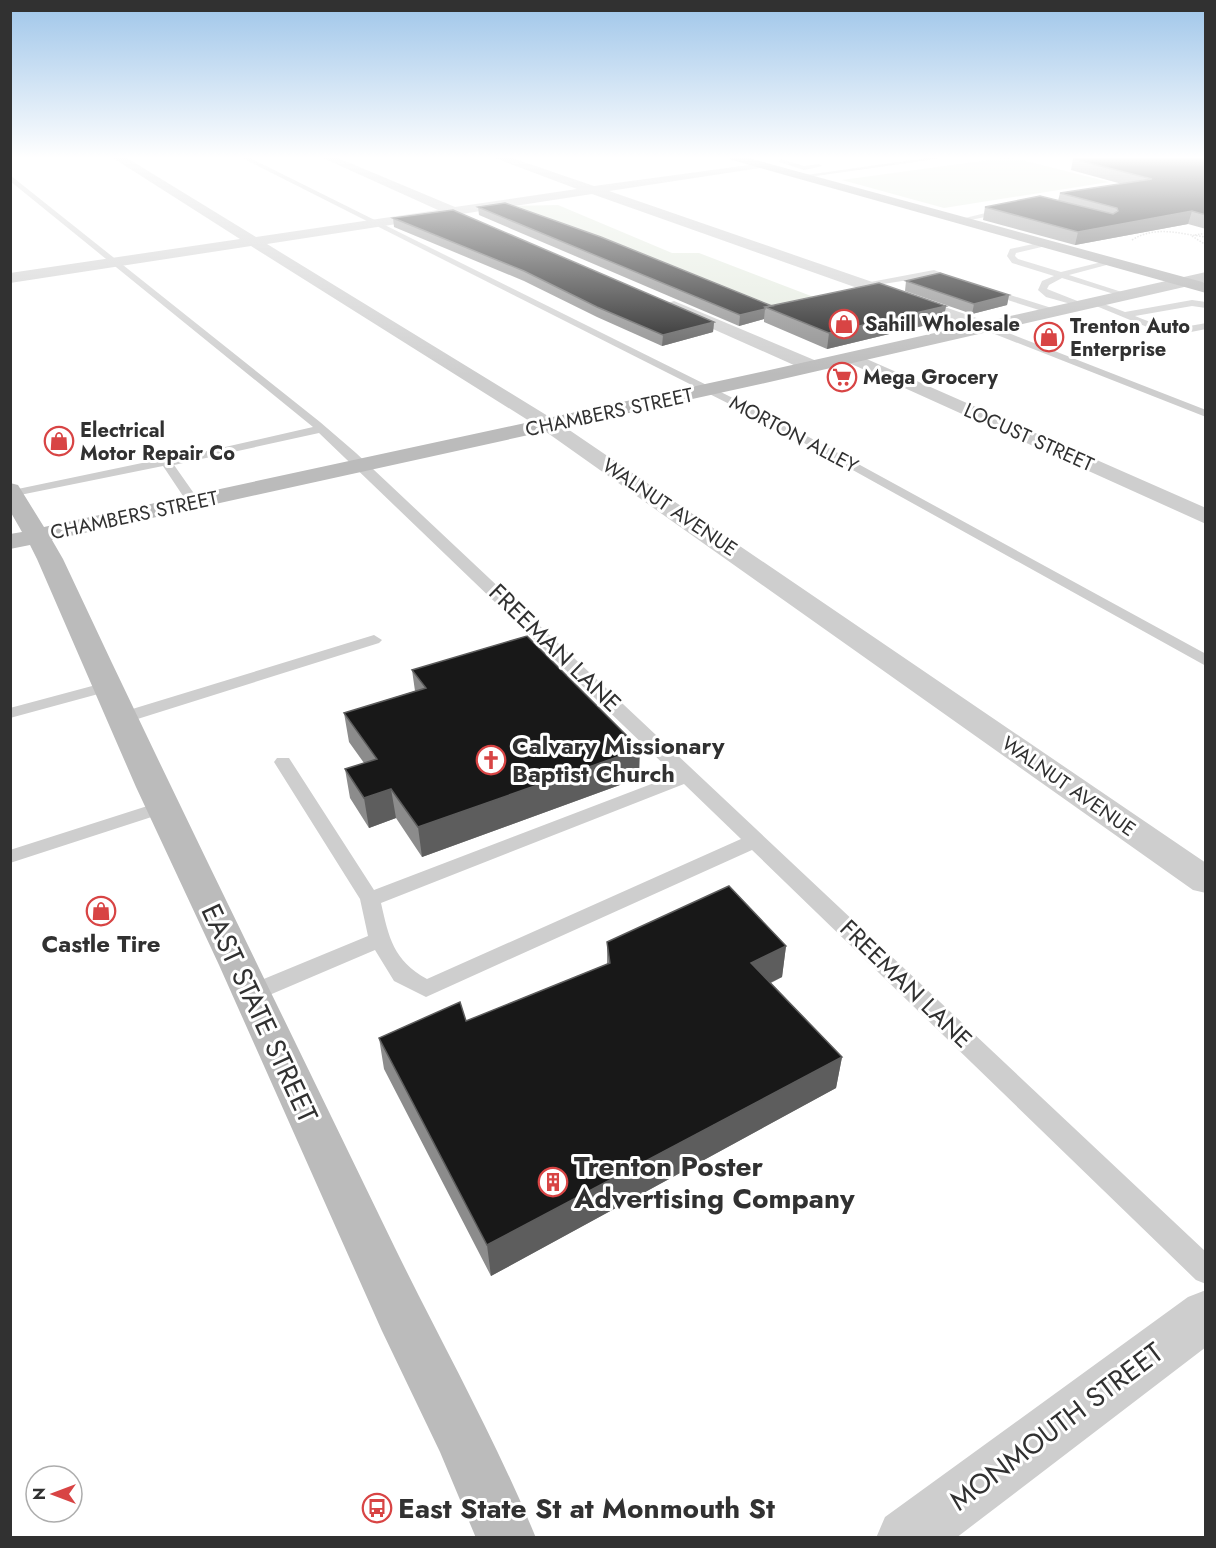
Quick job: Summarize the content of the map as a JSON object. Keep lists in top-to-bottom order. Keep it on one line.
{"streets":{"street":["CHAMBERS STREET","LOCUST STREET","WALNUT AVENUE","EAST STATE STREET","MONMOUTH STREET"],"lane":["MORTON ALLEY","FREEMAN LANE"]},"crossings":[["CHAMBERS STREET","MORTON ALLEY"],["CHAMBERS STREET","LOCUST STREET"],["CHAMBERS STREET","WALNUT AVENUE"],["CHAMBERS STREET","FREEMAN LANE"],["CHAMBERS STREET","EAST STATE STREET"]],"places":{"shop":["Sahill Wholesale","Trenton Auto Enterprise","Electrical Motor Repair Co","Castle Tire"],"supermarket":["Mega Grocery"],"church":["Calvary Missionary Baptist Church"],"building":["Trenton Poster Advertising Company"],"bus stop":["East State St at Monmouth St"]},"north":"left"}
